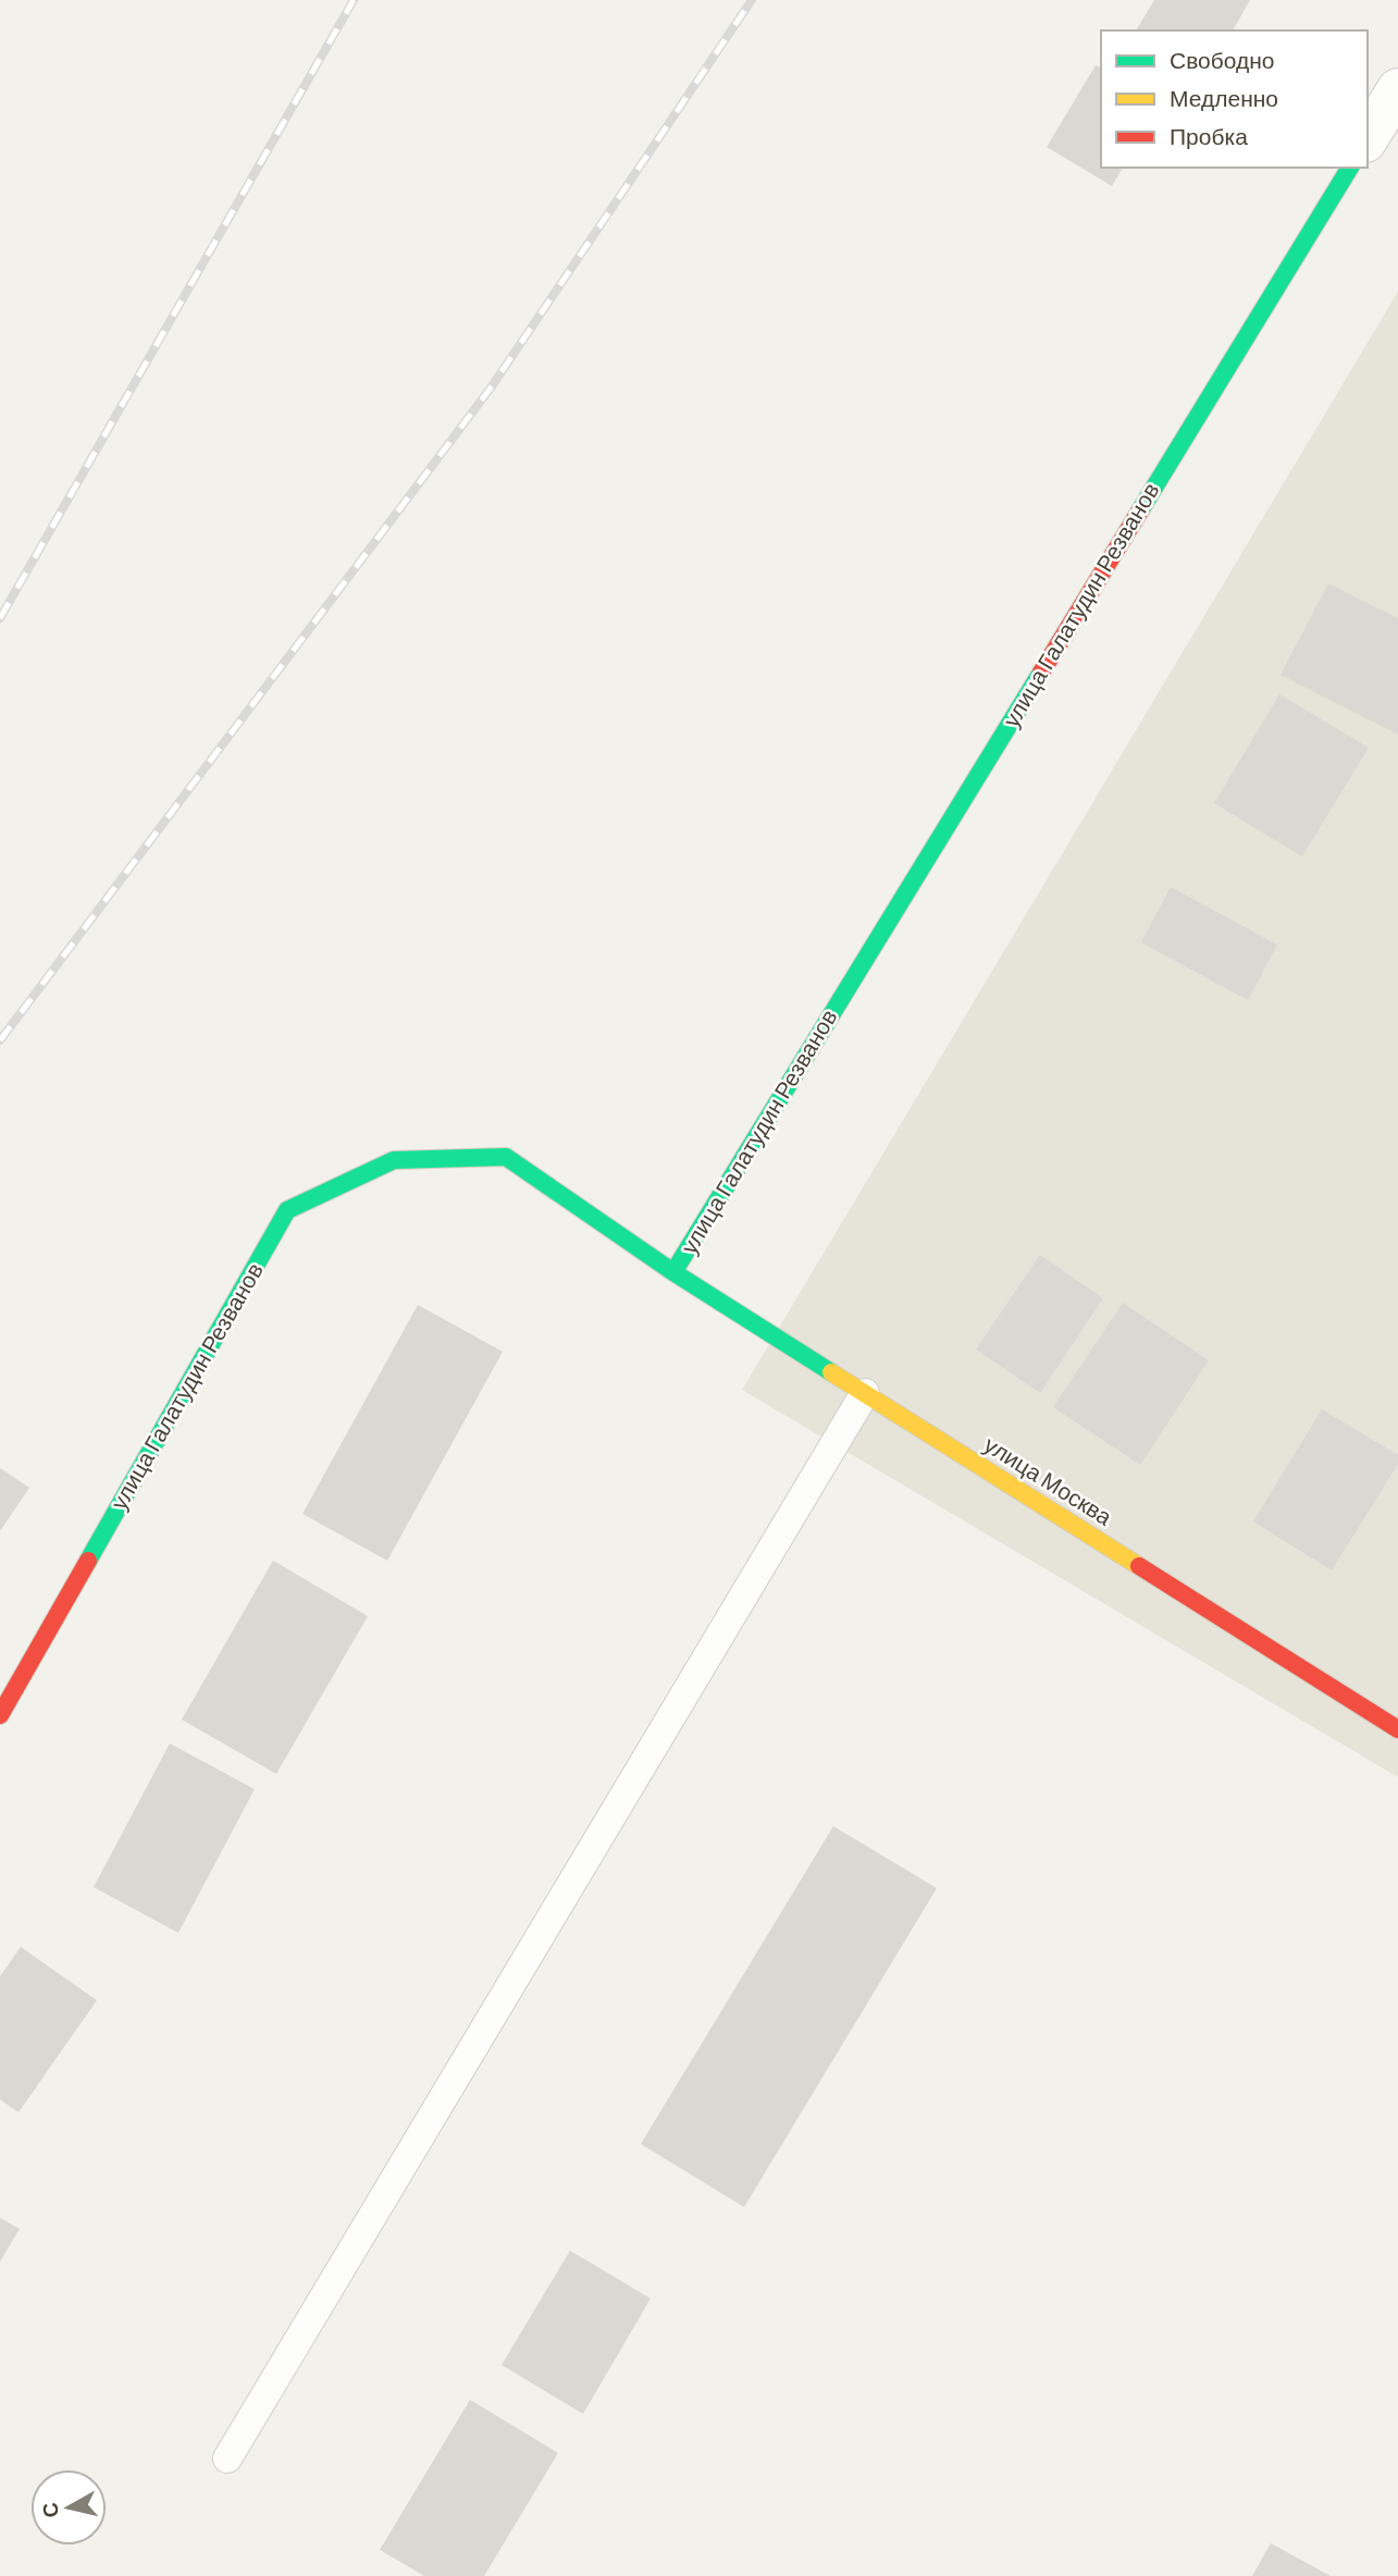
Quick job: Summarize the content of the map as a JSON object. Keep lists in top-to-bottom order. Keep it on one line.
{"streets":{"street":["улица Галатудин Резванов","улица Москва"]},"crossings":[["улица Галатудин Резванов","улица Москва"]],"legend":["Свободно","Медленно","Пробка"],"north":"left"}
